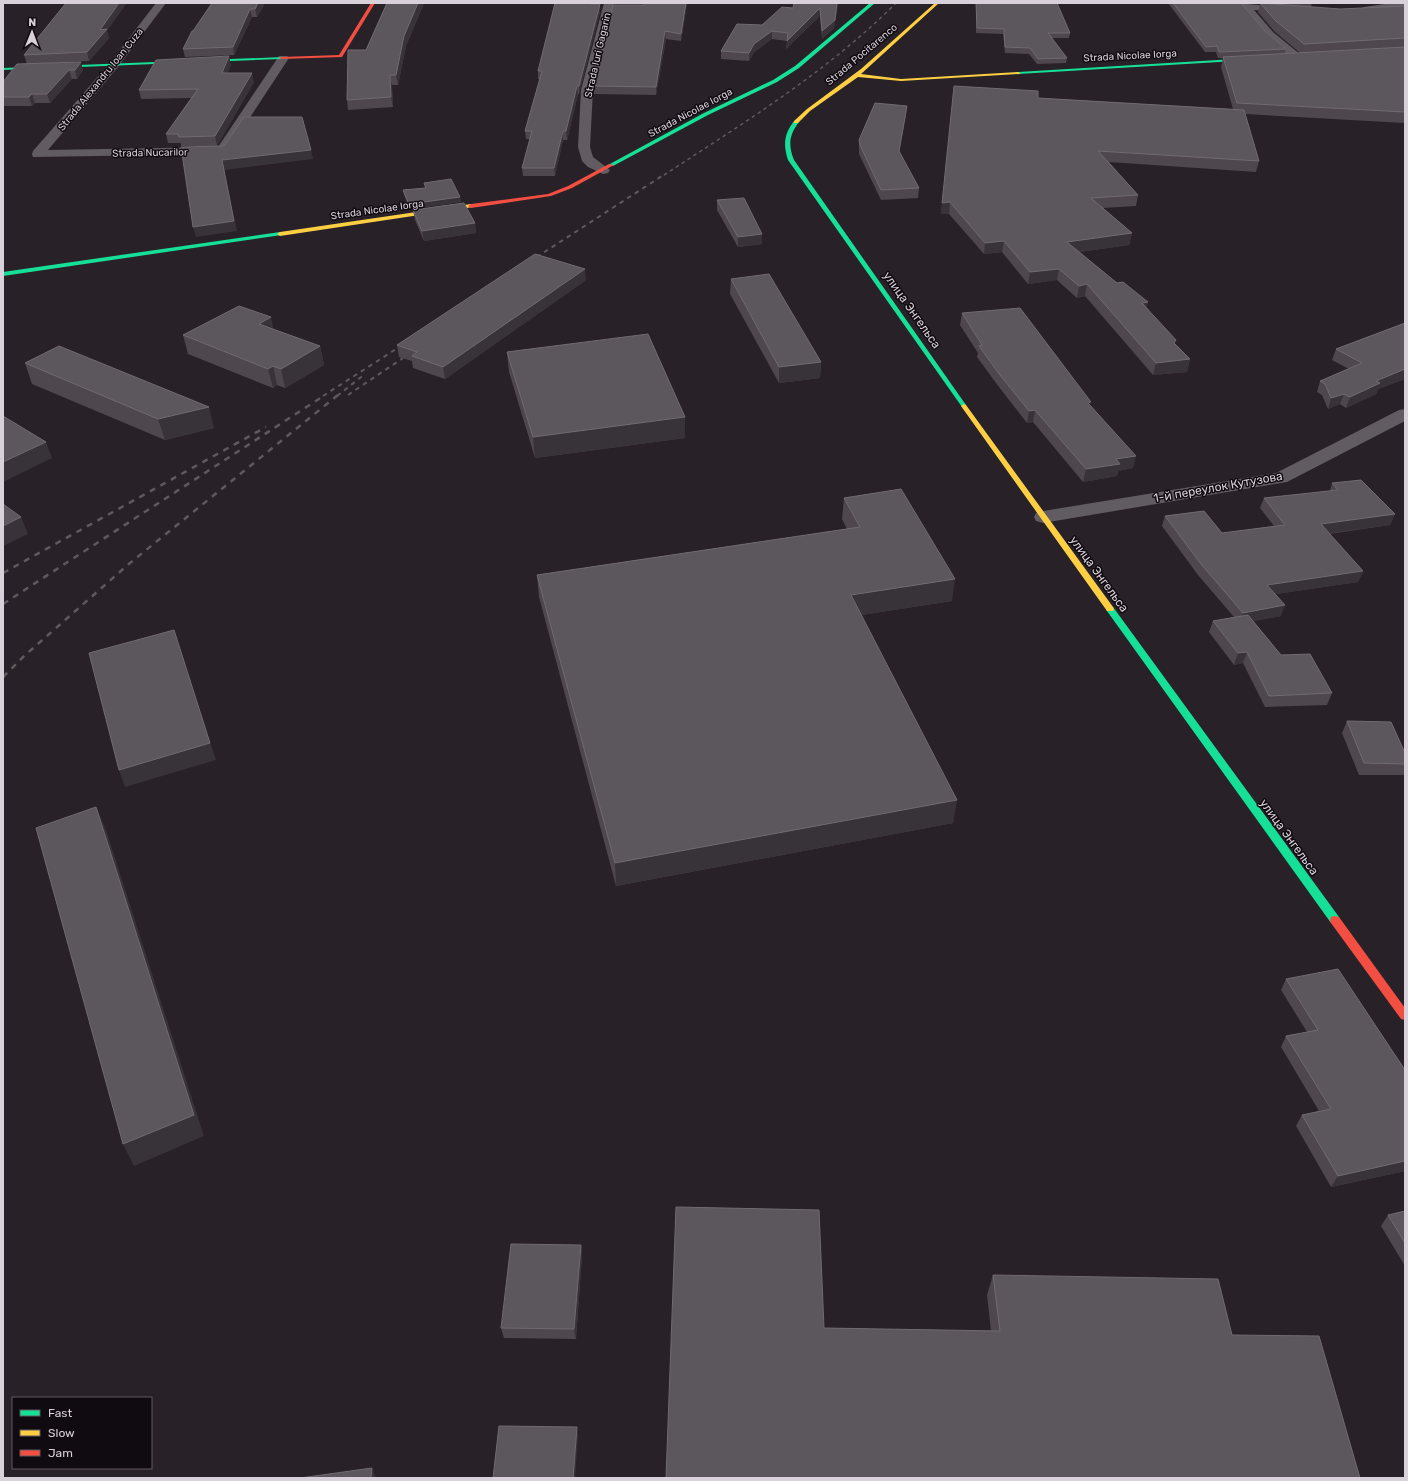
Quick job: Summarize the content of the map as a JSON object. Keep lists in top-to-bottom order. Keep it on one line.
{"streets":{"street":["Strada Pocitarenco","Strada Iuri Gagarin","Strada Nicolae Iorga","Strada Alexandru Ioan Cuza","Strada Nucarilor","улица Энгельса","1-й переулок Кутузова"]},"crossings":[["Strada Pocitarenco","Strada Nicolae Iorga"],["Strada Pocitarenco","улица Энгельса"],["Strada Iuri Gagarin","Strada Nicolae Iorga"],["Strada Alexandru Ioan Cuza","Strada Nucarilor"],["улица Энгельса","1-й переулок Кутузова"]],"legend":["Fast","Slow","Jam"],"north":"top"}
